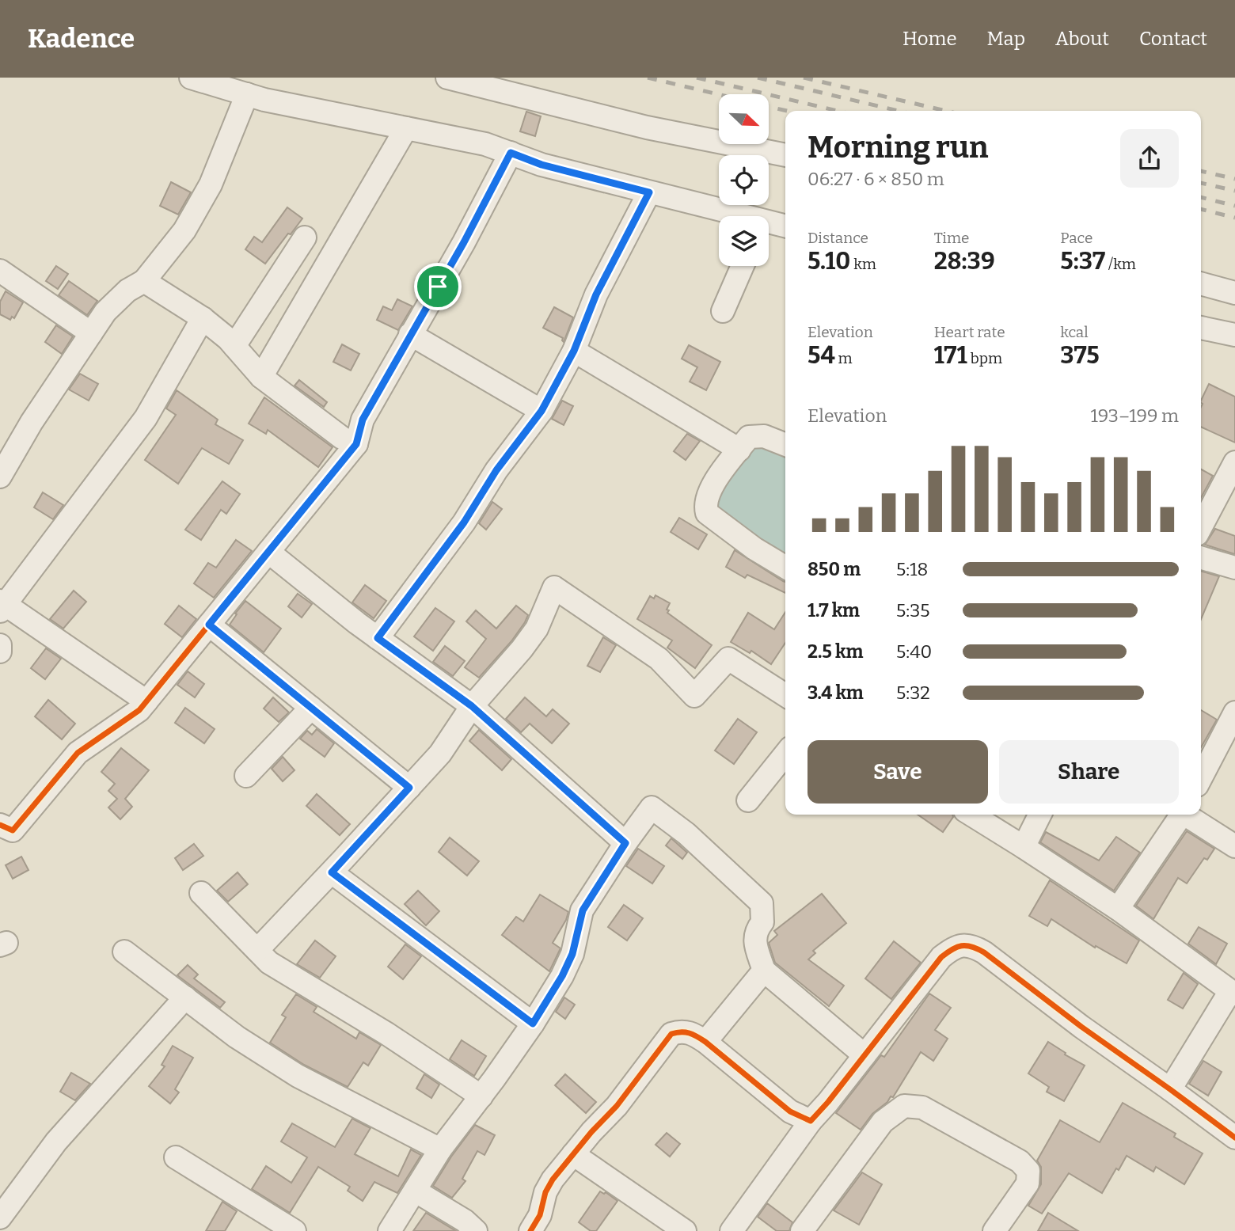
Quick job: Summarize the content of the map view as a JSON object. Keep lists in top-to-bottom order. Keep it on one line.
{"north":"bottom right","page":{"header":"Kadence","nav":["Home","Map","About","Contact"],"heading":["Morning run","06:27 · 6 × 850 m"],"stats":[["Distance","5.10 km"],["Time","28:39"],["Pace","5:37 /km"],["Elevation","54 m"],["Heart rate","171 bpm"],["kcal","375"]],"chart":["Elevation","193–199 m"],"list":[{"name":"850 m","note":"5:18"},{"name":"1.7 km","note":"5:35"},{"name":"2.5 km","note":"5:40"},{"name":"3.4 km","note":"5:32"}],"buttons":["Save","Share"]}}
